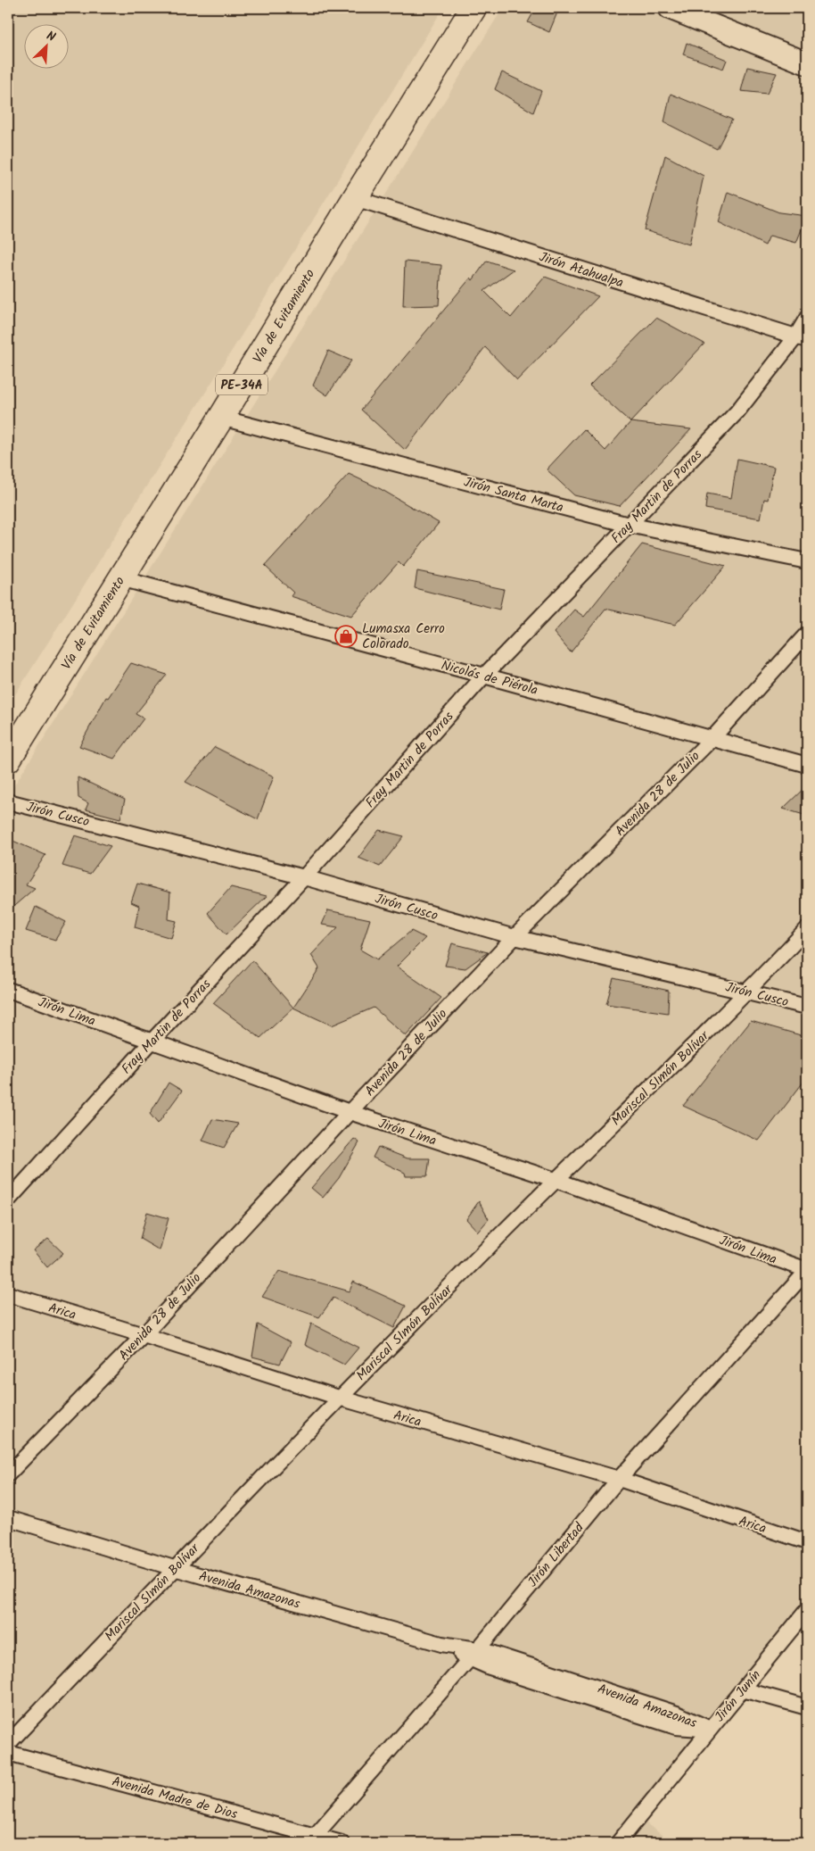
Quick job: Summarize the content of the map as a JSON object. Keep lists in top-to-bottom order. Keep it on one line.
{"streets":{"highway":["Vía de Evitamiento","PE-34A"],"street":["Jirón Atahualpa","Jirón Santa Marta","Fray Martin de Porras","Nicolás de Piérola","Avenida 28 de Julio","Jirón Cusco","Jirón Lima","Mariscal SImón Bolívar","Arica","Jirón Libertad","Avenida Amazonas","Jirón Junín","Avenida Madre de Dios"]},"crossings":[["Jirón Atahualpa","Vía de Evitamiento"],["Jirón Atahualpa","Fray Martin de Porras"],["Vía de Evitamiento","Jirón Santa Marta"],["Vía de Evitamiento","Nicolás de Piérola"],["Jirón Santa Marta","Fray Martin de Porras"],["Fray Martin de Porras","Nicolás de Piérola"],["Fray Martin de Porras","Jirón Cusco"],["Fray Martin de Porras","Jirón Lima"],["Nicolás de Piérola","Avenida 28 de Julio"],["Avenida 28 de Julio","Jirón Cusco"],["Avenida 28 de Julio","Jirón Lima"],["Avenida 28 de Julio","Arica"],["Jirón Cusco","Mariscal SImón Bolívar"],["Jirón Lima","Mariscal SImón Bolívar"],["Jirón Lima","Jirón Libertad"],["Mariscal SImón Bolívar","Arica"],["Mariscal SImón Bolívar","Avenida Amazonas"],["Arica","Jirón Libertad"],["Jirón Libertad","Avenida Amazonas"],["Jirón Libertad","Avenida Madre de Dios"],["Avenida Amazonas","Jirón Junín"]],"places":{"shop":["Lumasxa Cerro Colorado"]},"north":"top right"}
